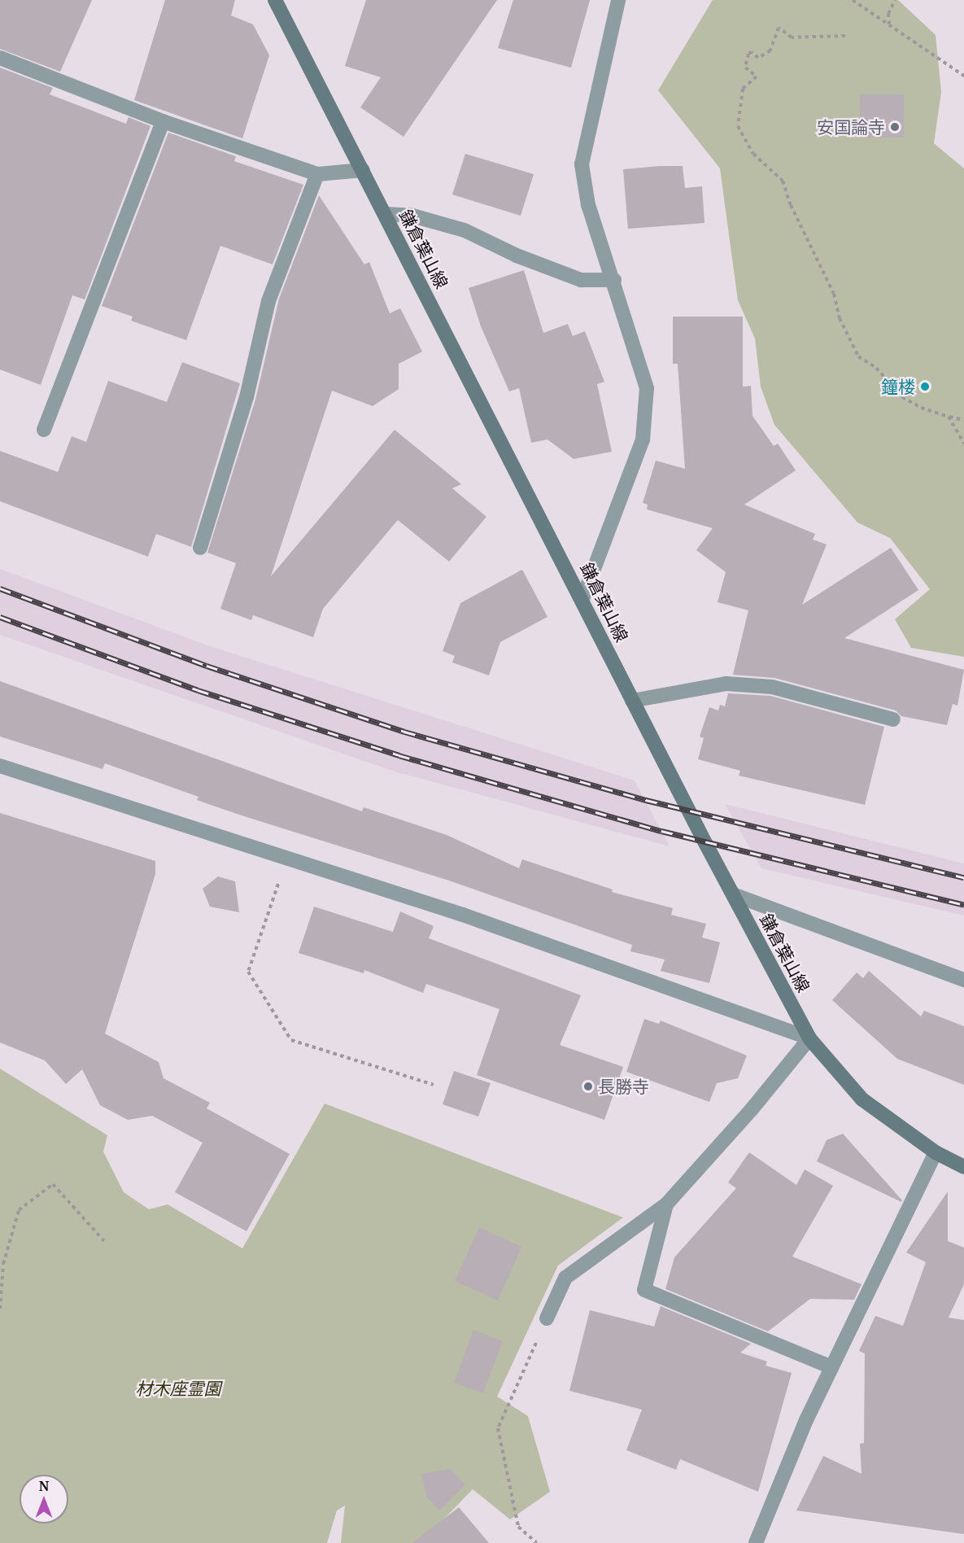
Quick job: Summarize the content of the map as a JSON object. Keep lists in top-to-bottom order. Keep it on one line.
{"streets":{"main road":["鎌倉葉山線"]},"parks":["材木座霊園"],"places":["安国論寺","鐘楼","長勝寺"],"north":"top"}
